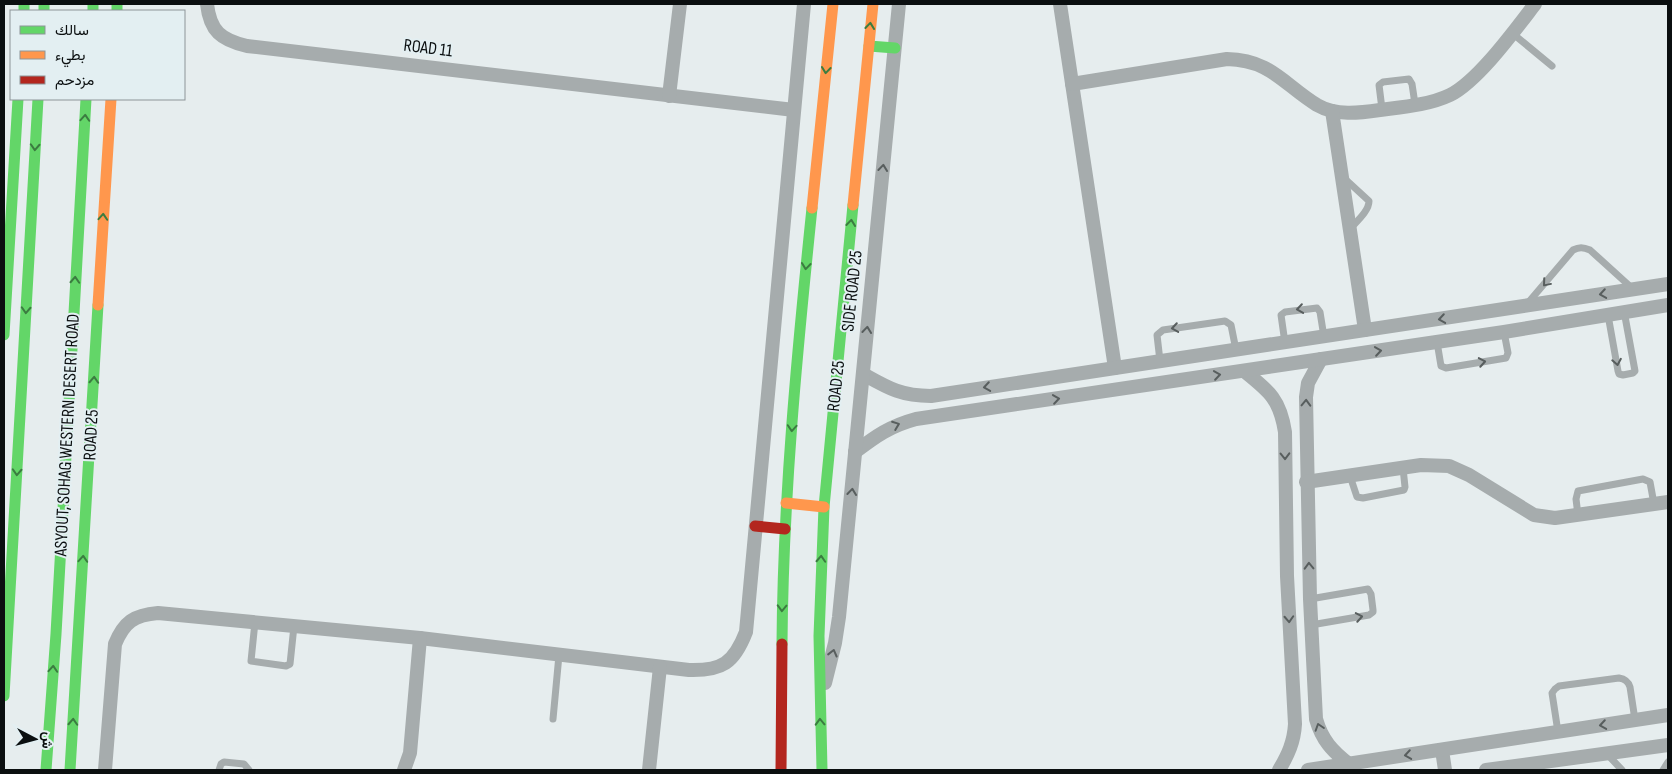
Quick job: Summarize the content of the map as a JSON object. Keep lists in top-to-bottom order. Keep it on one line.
{"streets":{"street":["ROAD 11","SIDE ROAD 25","ROAD 25","ASYOUT, SOHAG WESTERN DESERT ROAD"]},"crossings":[["SIDE ROAD 25","ROAD 25"]],"legend":["سالك","بطيء","مزدحم"],"north":"right"}
